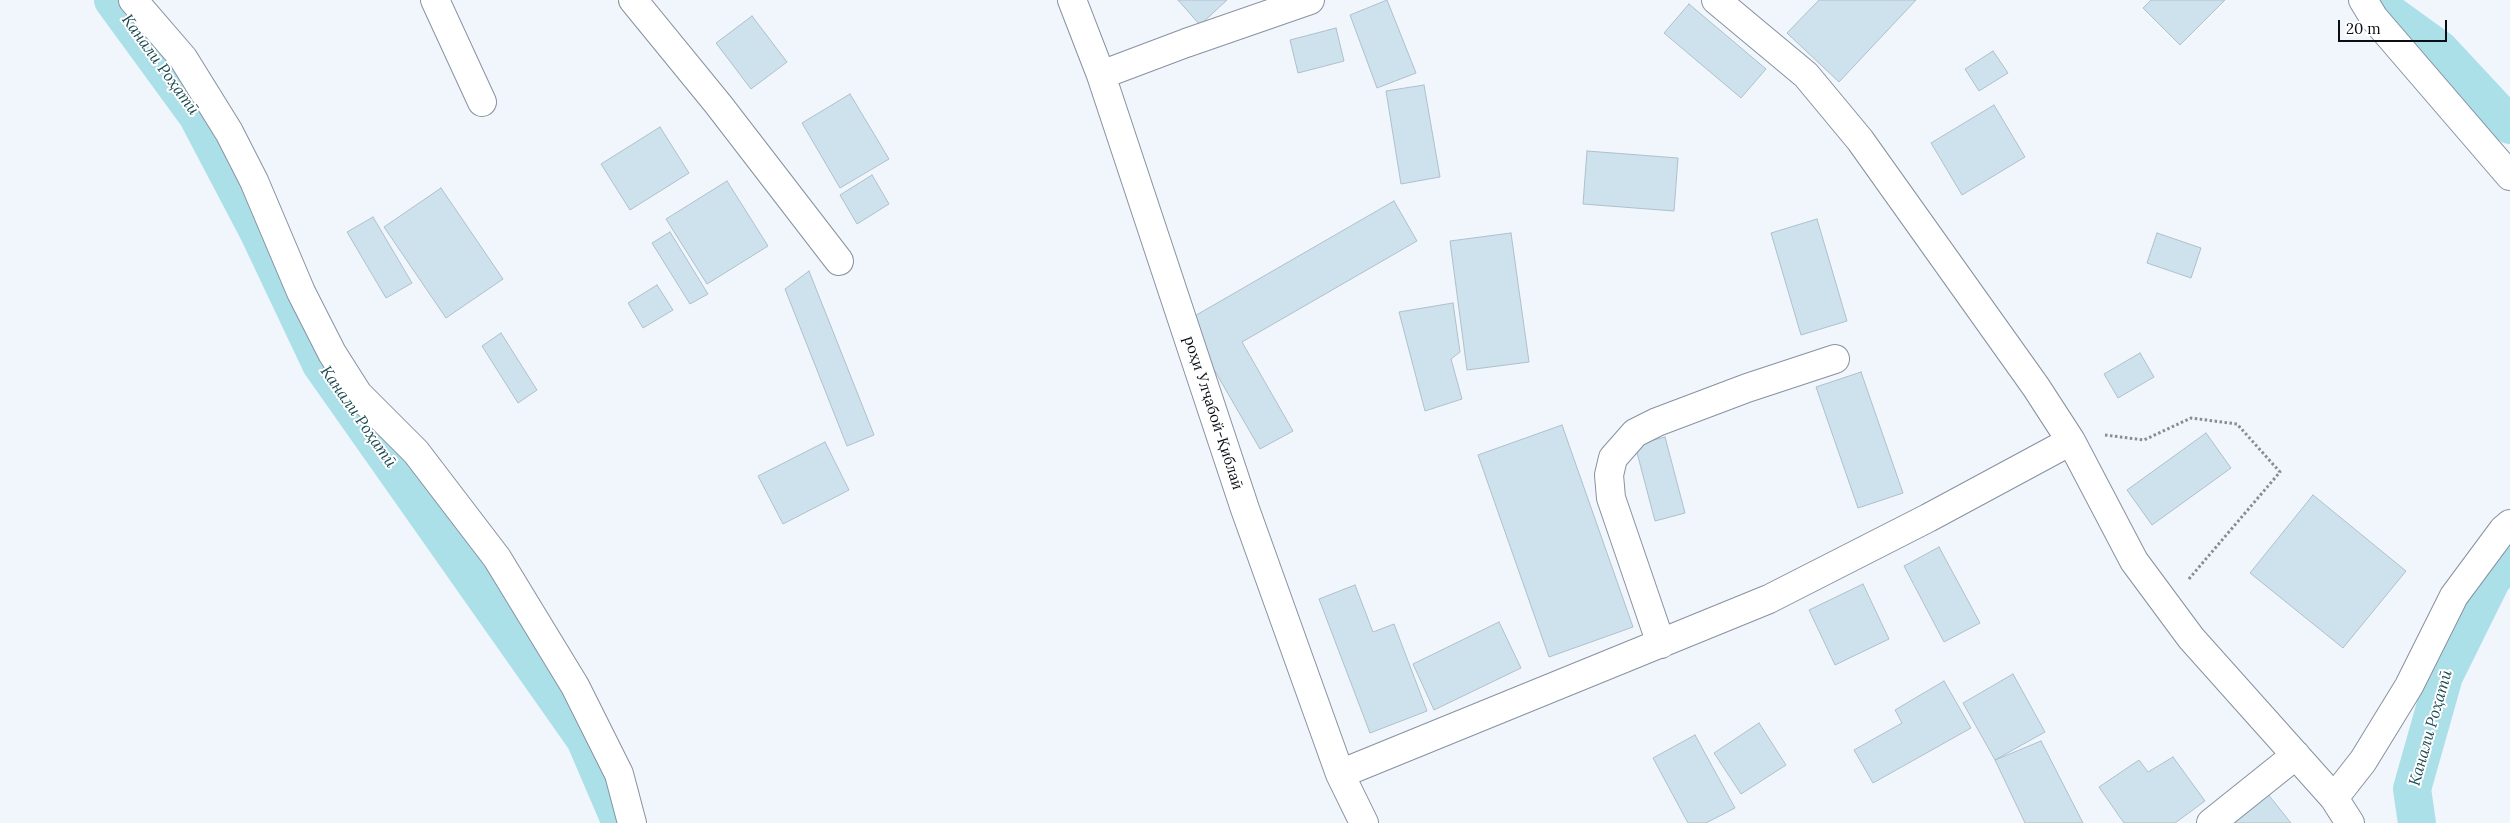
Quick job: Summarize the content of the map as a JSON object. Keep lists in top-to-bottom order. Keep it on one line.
{"streets":{"street":["роҳи Улҷабой-Қиблаӣ"]},"water":["Канали Роҳатӣ"],"scale_bar":"20 m"}
